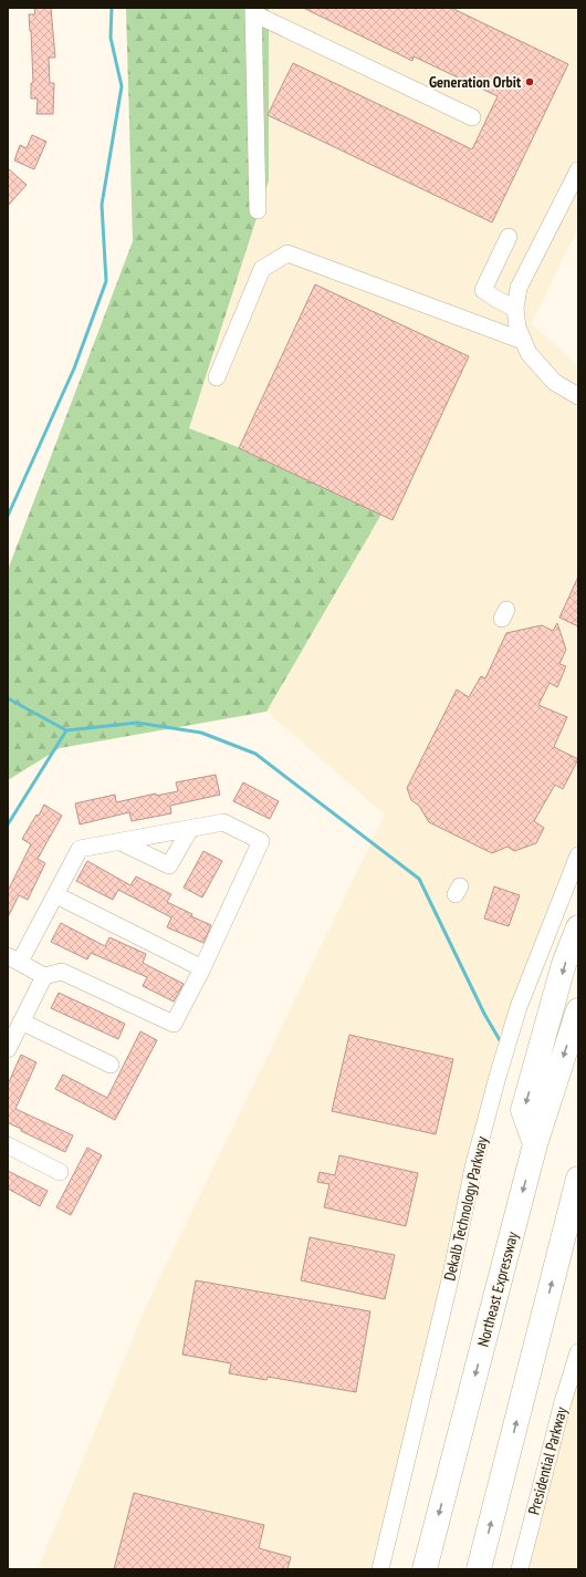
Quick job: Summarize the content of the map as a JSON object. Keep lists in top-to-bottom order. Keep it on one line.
{"streets":{"highway":["Northeast Expressway"],"street":["Dekalb Technology Parkway","Presidential Parkway"]},"places":["Generation Orbit"]}
